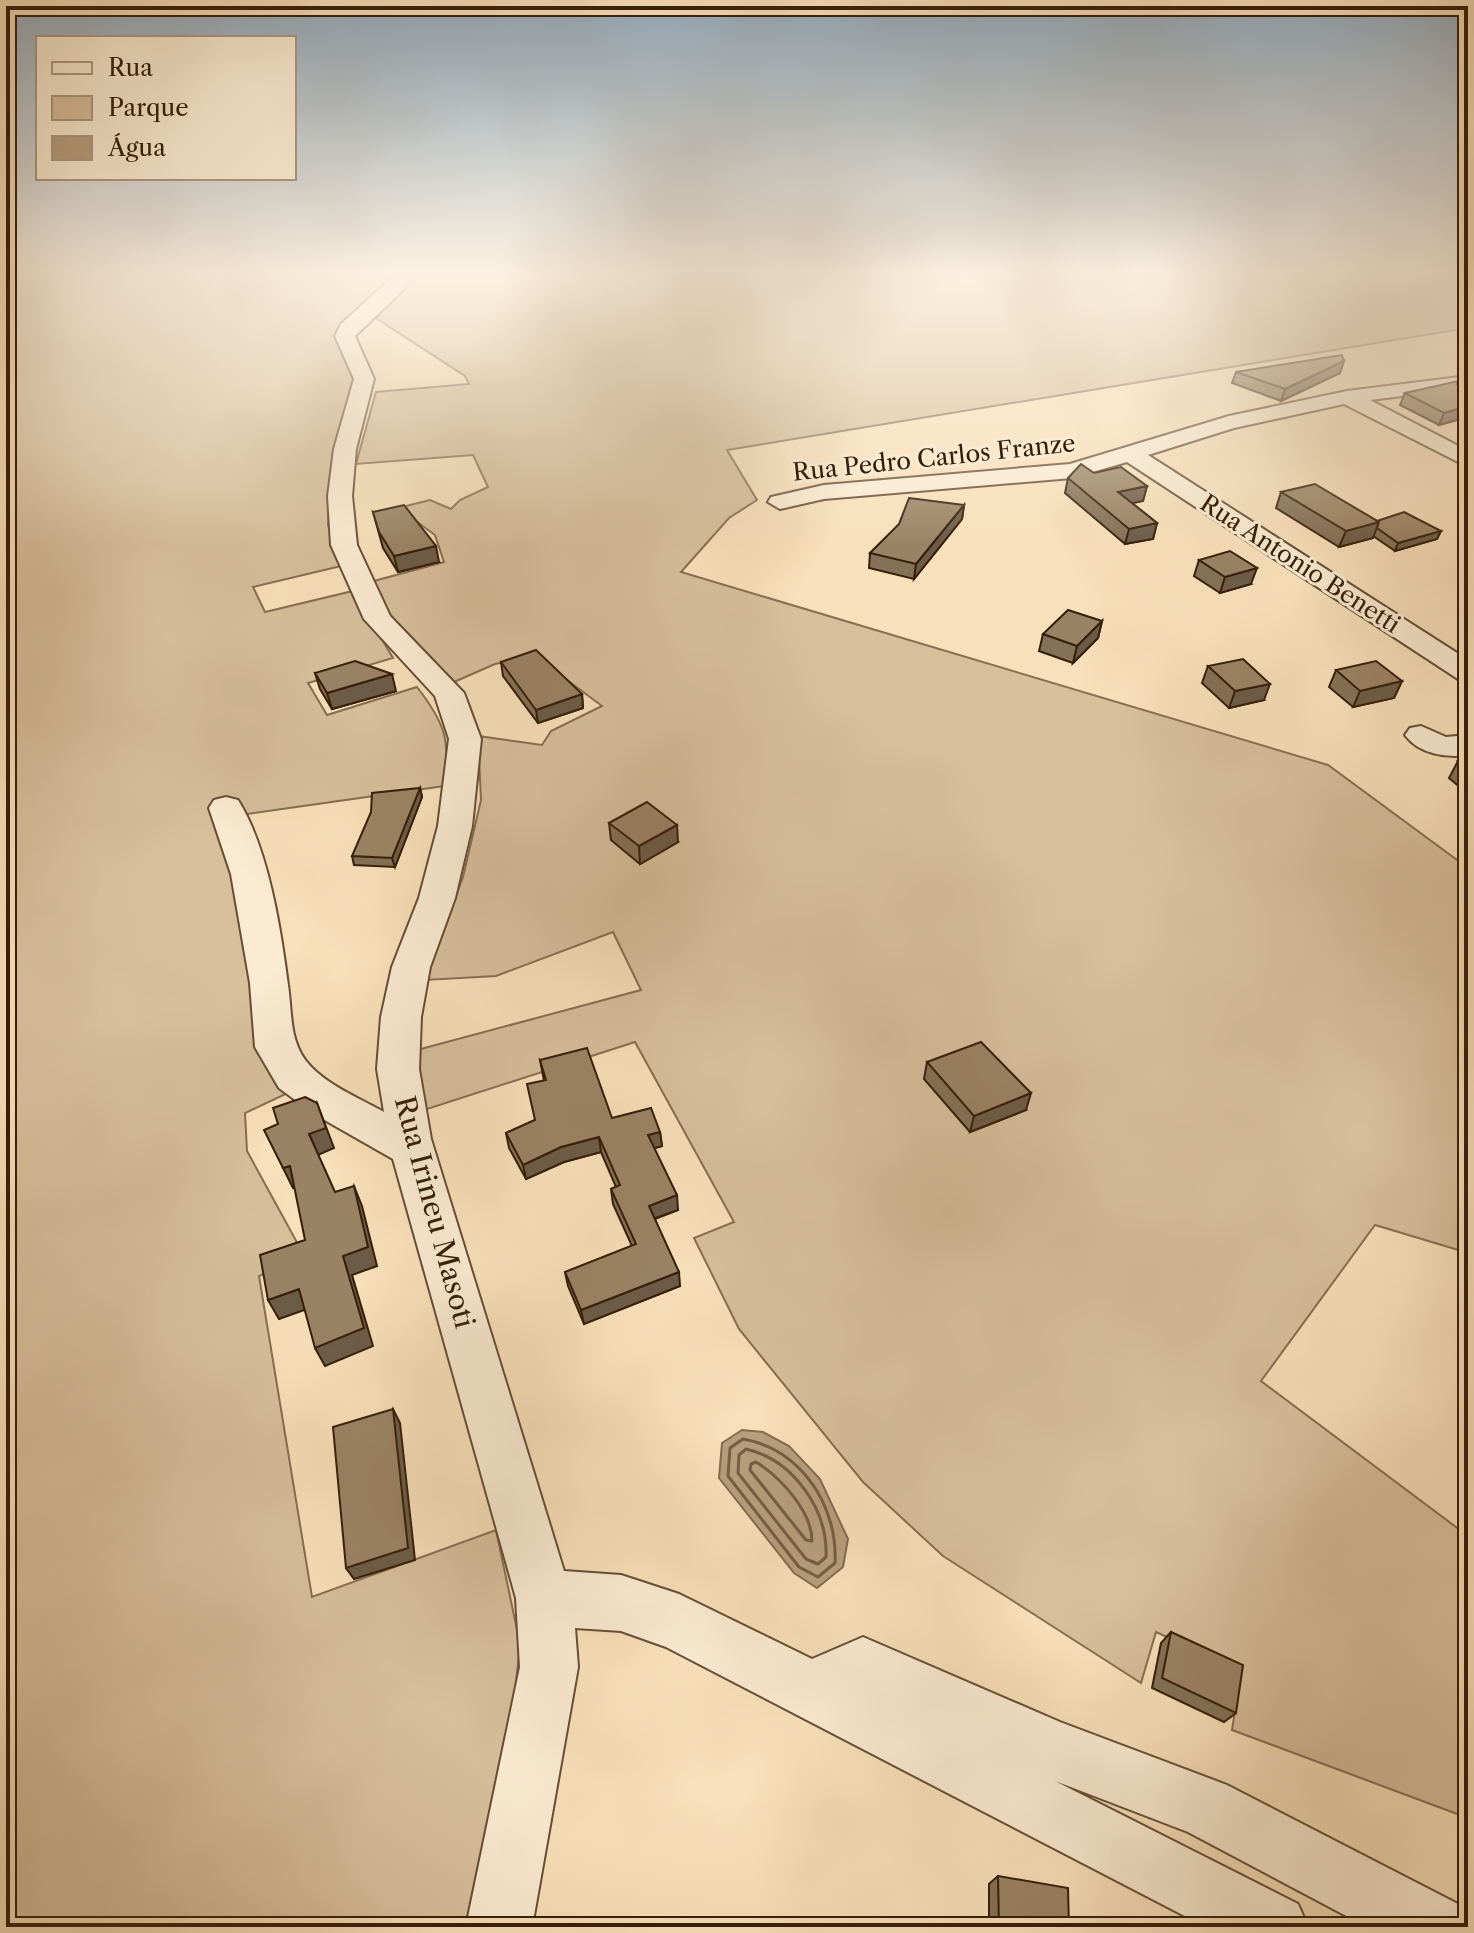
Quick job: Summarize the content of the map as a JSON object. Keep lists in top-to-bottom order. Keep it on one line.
{"streets":{"street":["Rua Pedro Carlos Franze","Rua Antonio Benetti","Rua Irineu Masoti"]},"crossings":[["Rua Pedro Carlos Franze","Rua Antonio Benetti"]],"legend":["Rua","Parque","Água"]}
